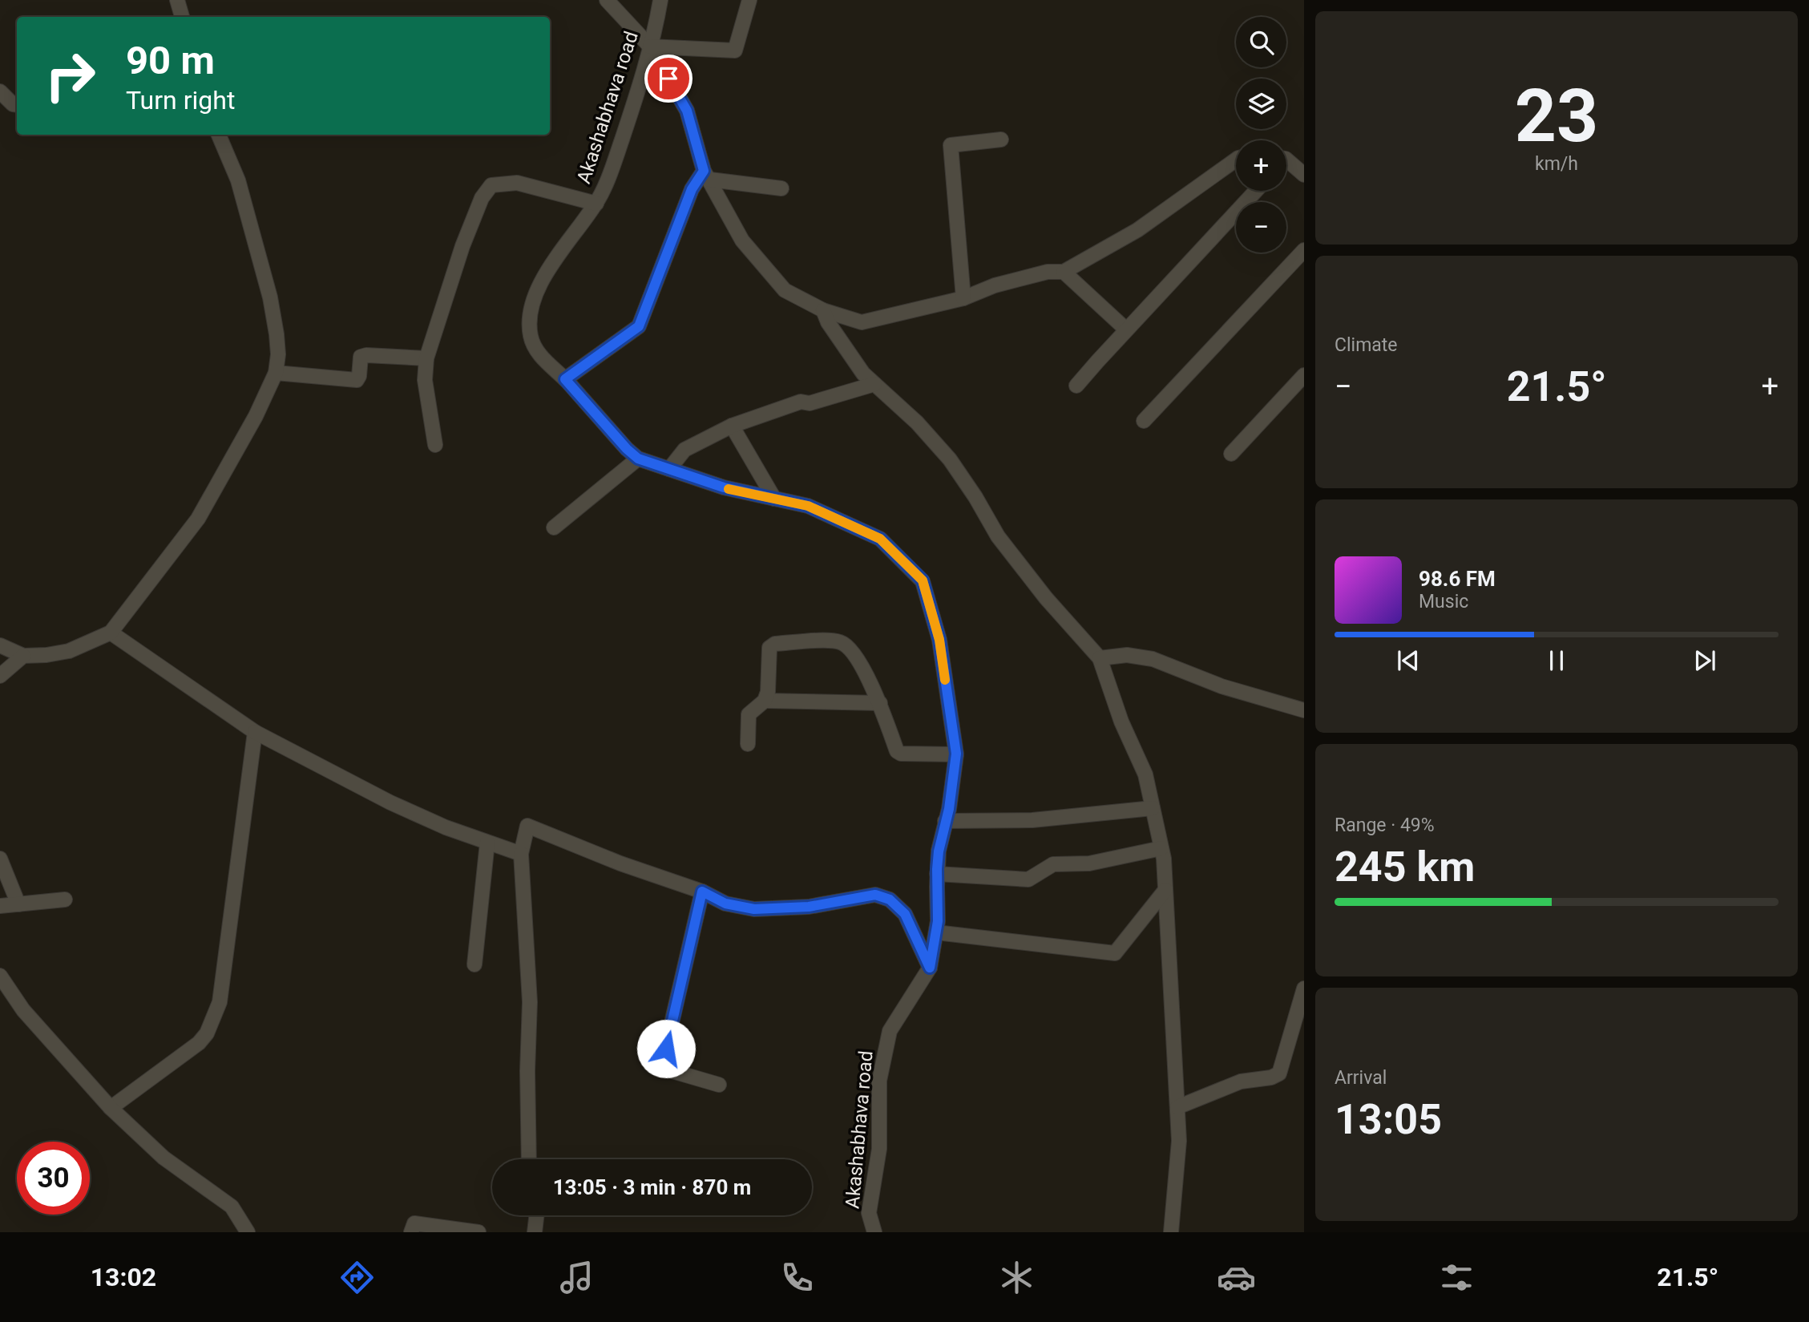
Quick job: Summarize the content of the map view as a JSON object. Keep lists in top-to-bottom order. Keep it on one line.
{"streets":{"street":["Akashabhava road"]},"page":{"tile":[["23","km/h"],"Climate",["Range · 49%","245 km"],["Arrival","13:05"]],"map_buttons":["+","−"],"turn":["90 m","Turn right"],"heat":["−","21.5°","+"],"song":["98.6 FM","Music"],"limit":"30","trip":"13:05 · 3 min · 870 m","tabs":["13:02","21.5°"]}}
